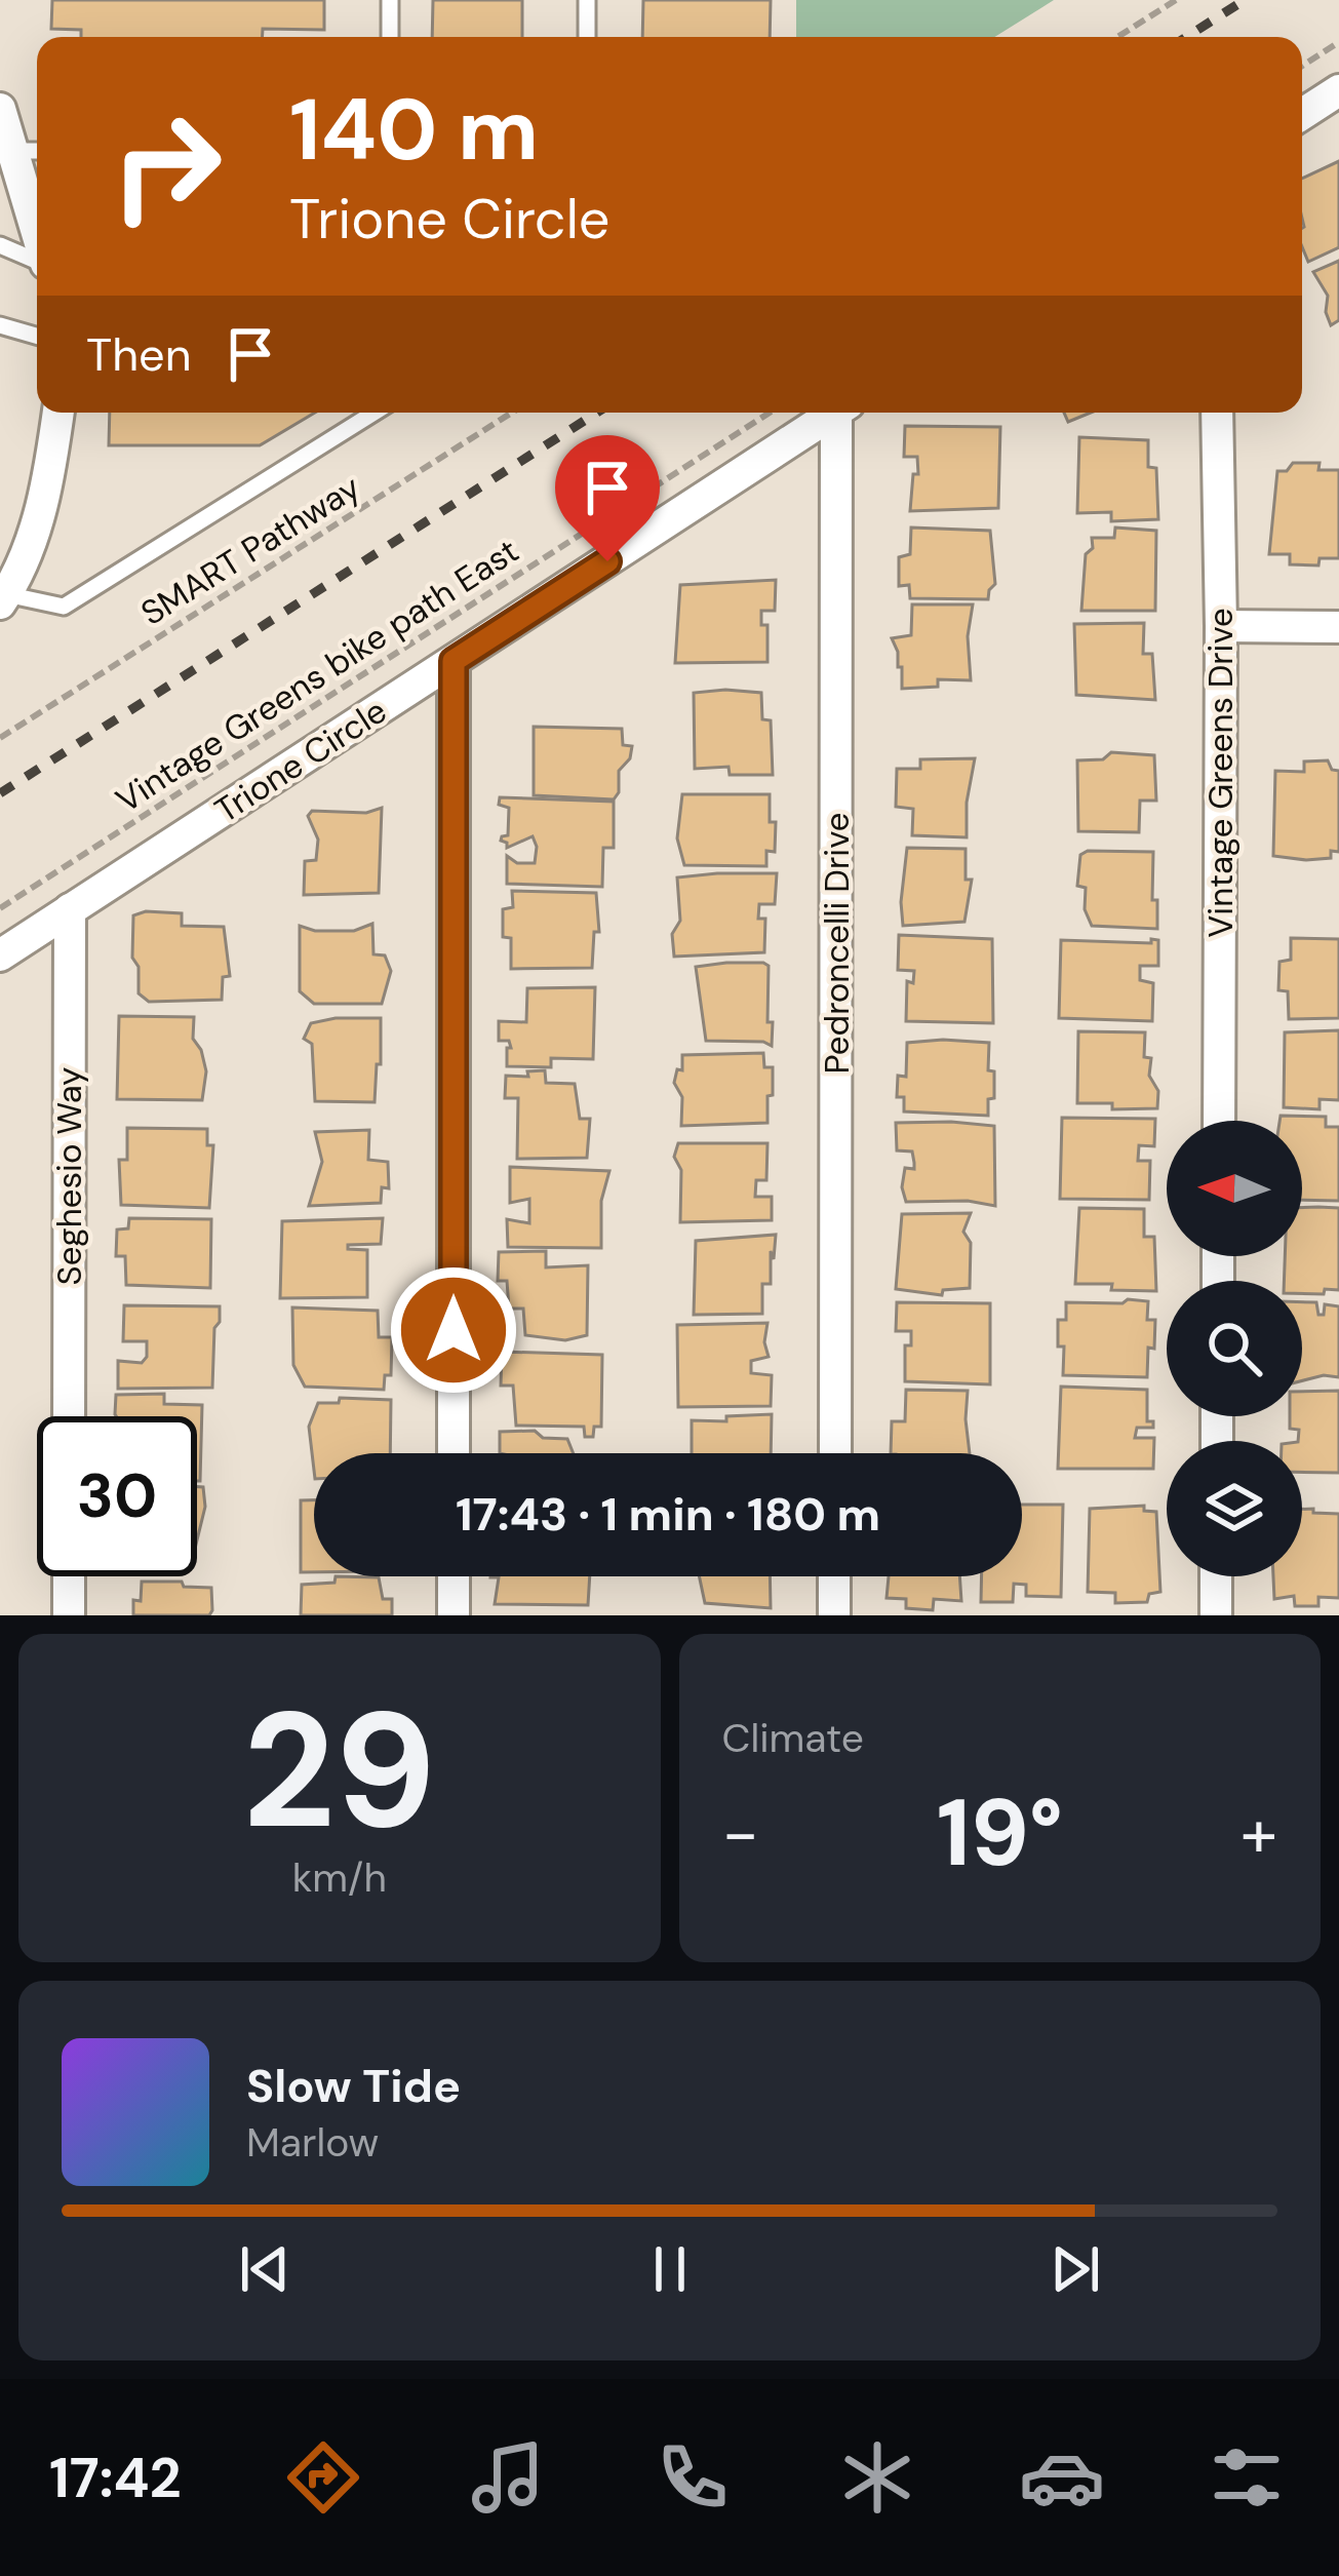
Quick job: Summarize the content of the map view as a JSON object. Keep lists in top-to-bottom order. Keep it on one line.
{"streets":{"street":["Trione Circle","Vintage Greens Drive","Pedroncelli Drive","Seghesio Way"],"path":["SMART Pathway","Vintage Greens bike path East"]},"crossings":[["Trione Circle","Seghesio Way"]],"north":"left","page":{"turn":["140 m","Trione Circle"],"then":"Then","limit":"30","trip":"17:43 · 1 min · 180 m","tile":[["29","km/h"],"Climate"],"heat":["−","19°","+"],"song":["Slow Tide","Marlow"],"tabs":"17:42"}}
